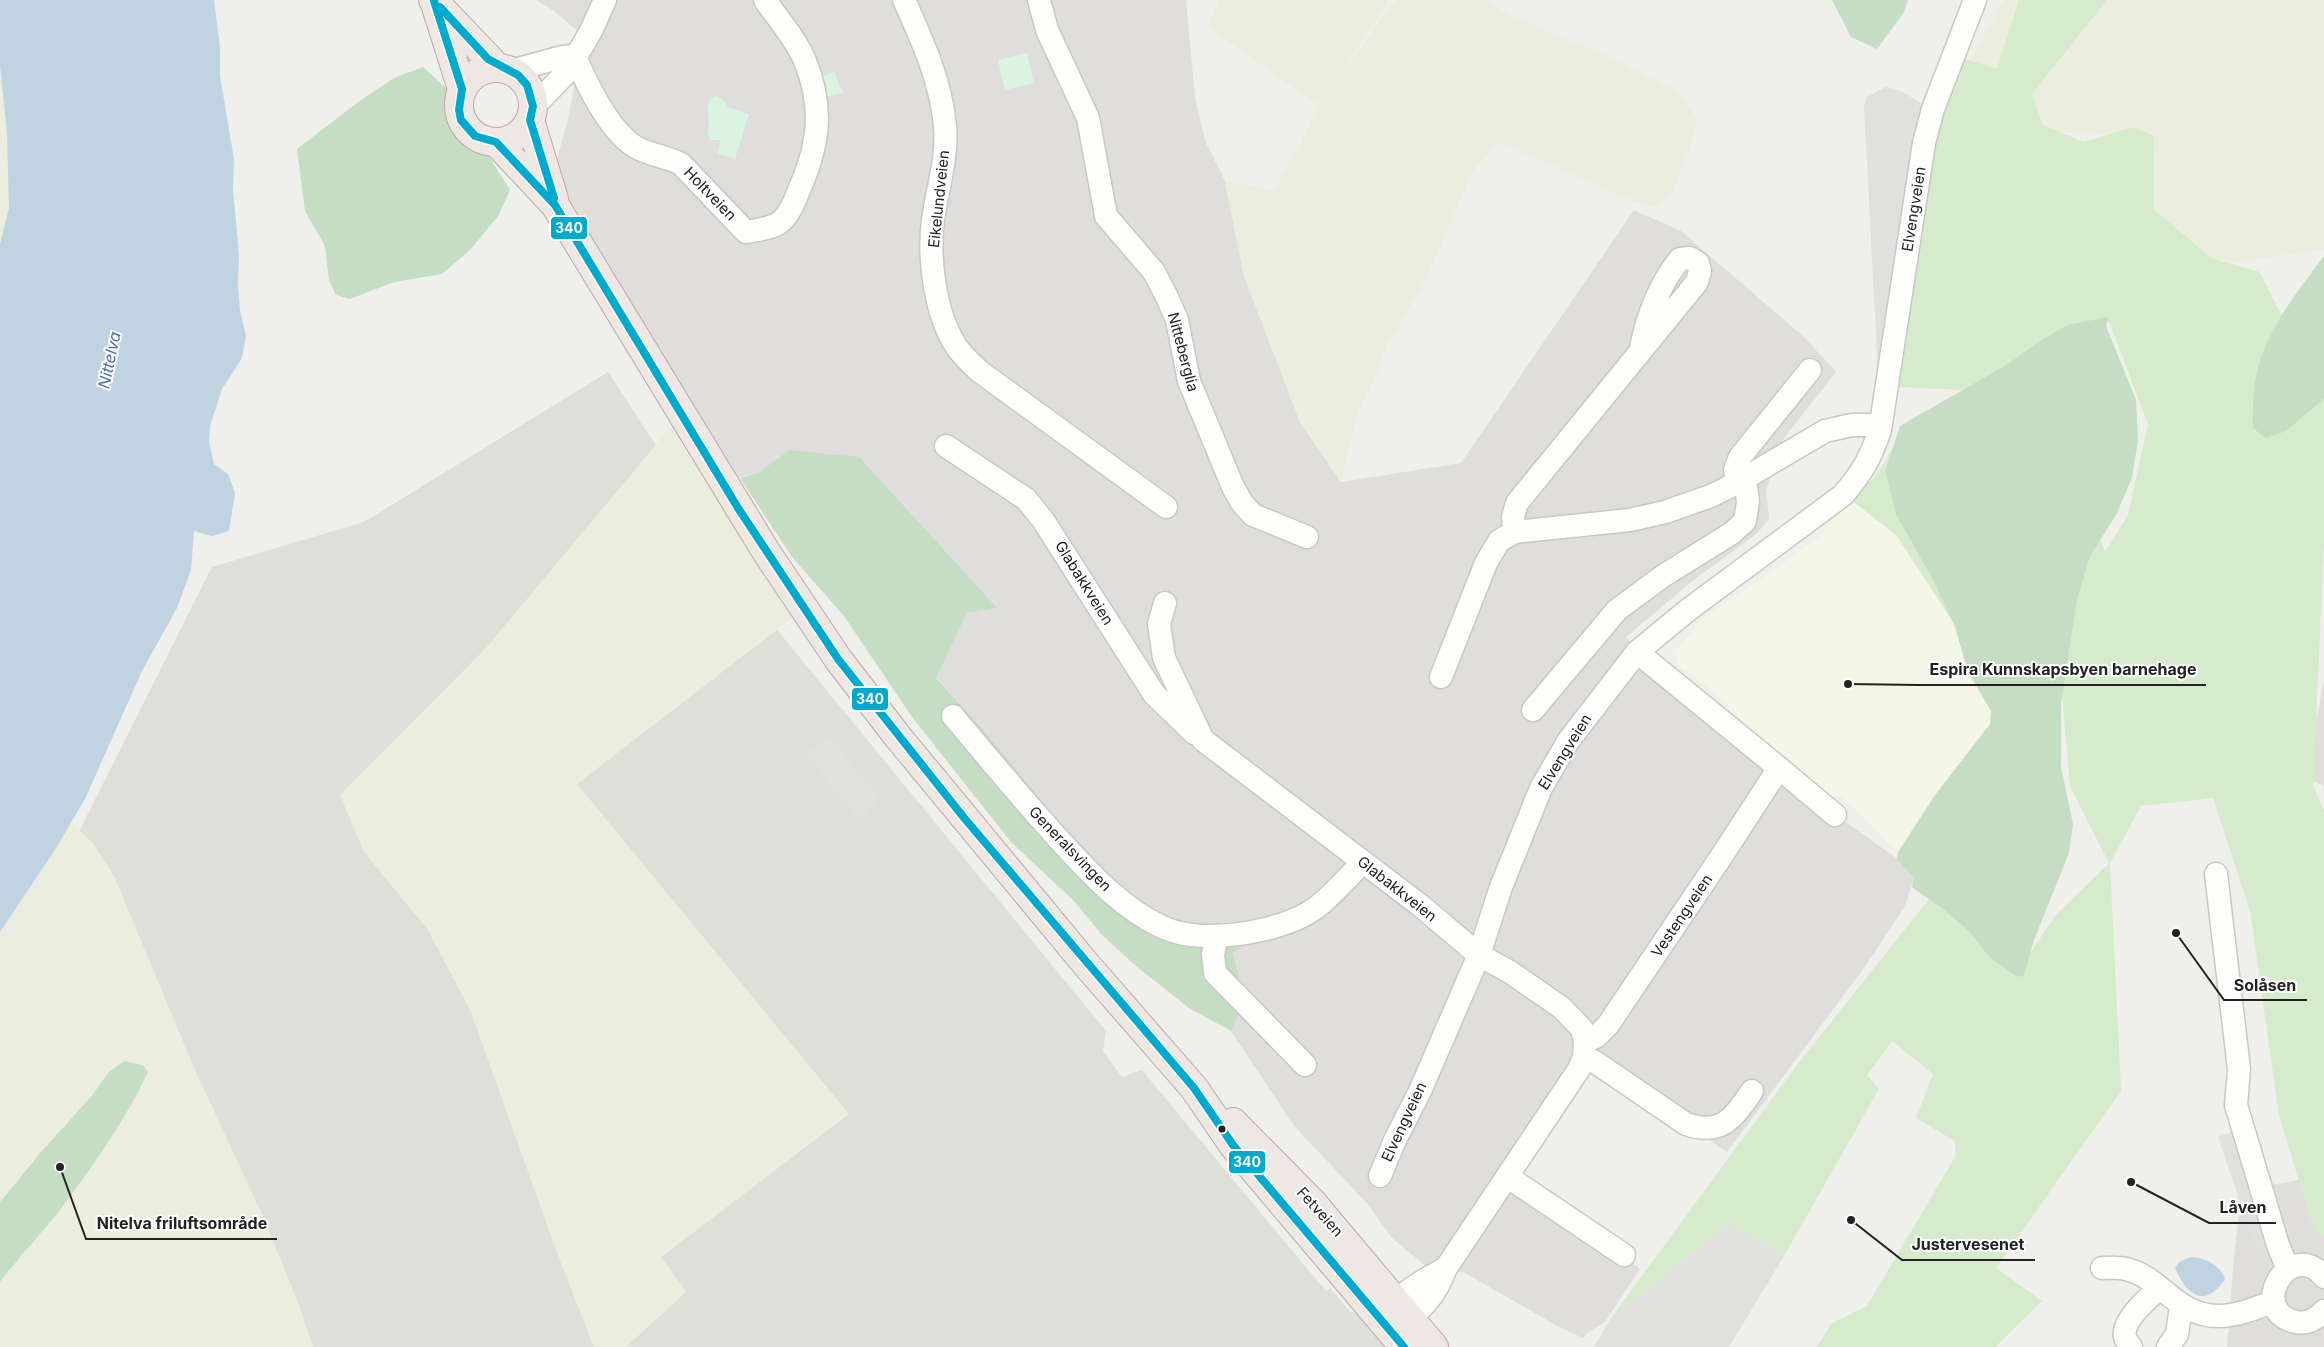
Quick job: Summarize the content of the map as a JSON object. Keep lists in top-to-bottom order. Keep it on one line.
{"streets":{"highway":["Fetveien"],"street":["Holtveien","Eikelundveien","Elvengveien","Nitteberglia","Glabakkveien","Generalsvingen","Vestengveien"]},"crossings":[["Elvengveien","Glabakkveien"],["Glabakkveien","Generalsvingen"],["Glabakkveien","Vestengveien"],["Vestengveien","Fetveien"]],"water":["Nittelva"],"places":["Espira Kunnskapsbyen barnehage","Solåsen","Nitelva friluftsområde","Låven","Justervesenet"],"lines":["transit line 340"]}
